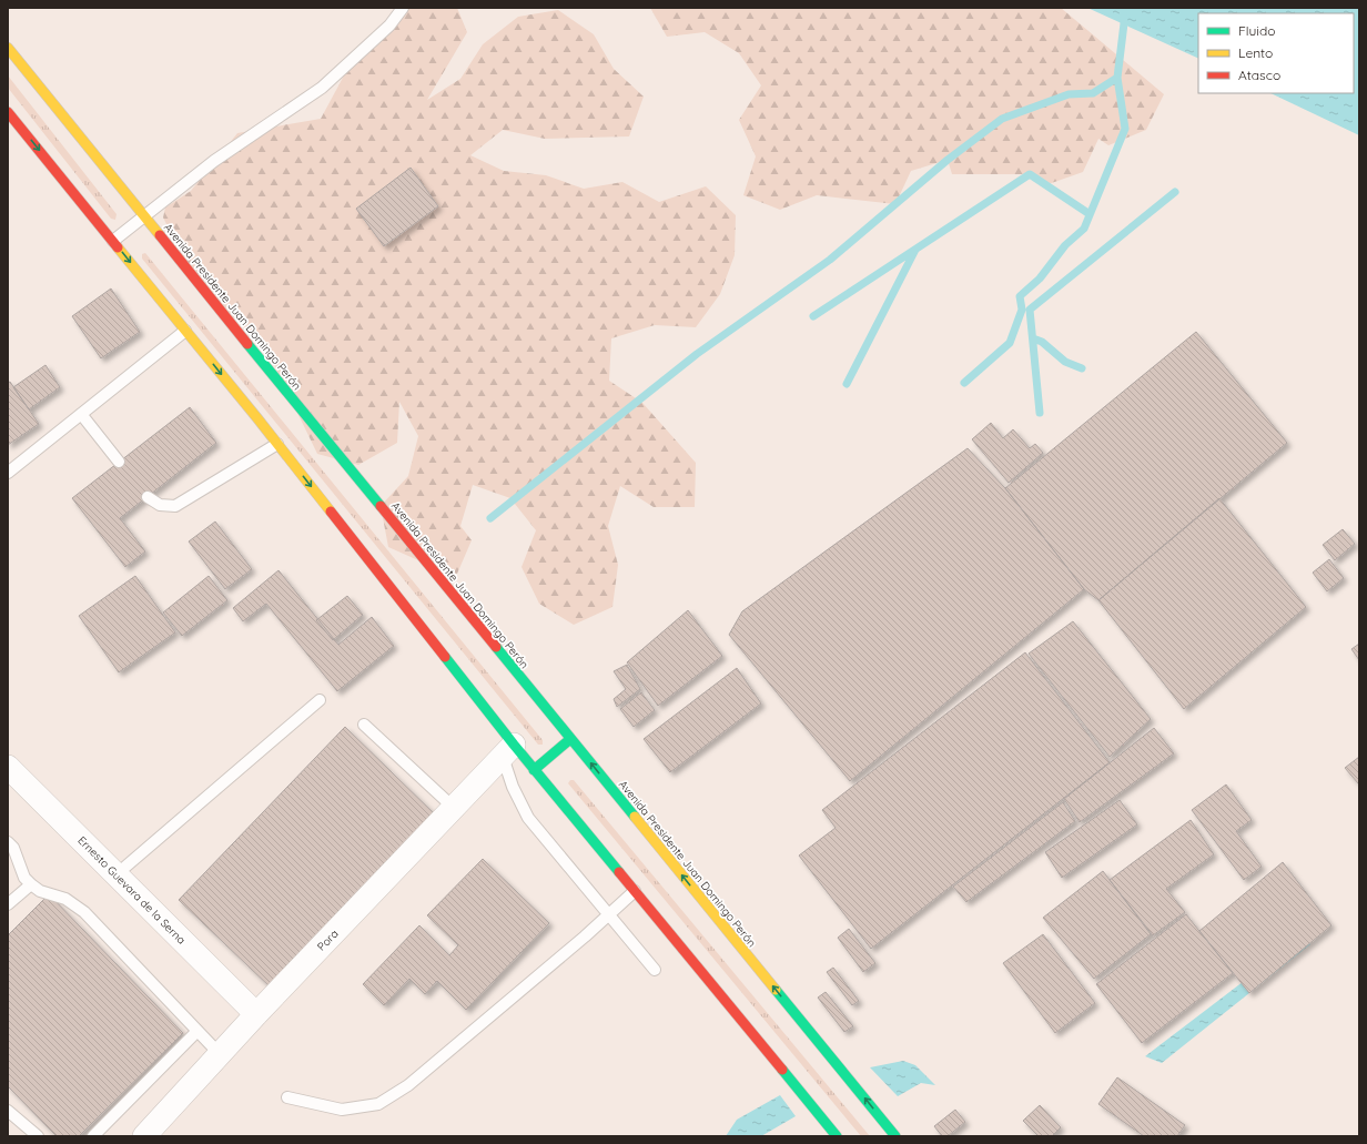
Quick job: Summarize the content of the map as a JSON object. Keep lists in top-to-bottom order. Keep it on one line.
{"streets":{"main road":["Avenida Presidente Juan Domingo Perón"],"street":["Ernesto Guevara de la Serna","Pora"]},"crossings":[["Ernesto Guevara de la Serna","Pora"]],"legend":["Fluido","Lento","Atasco"]}
